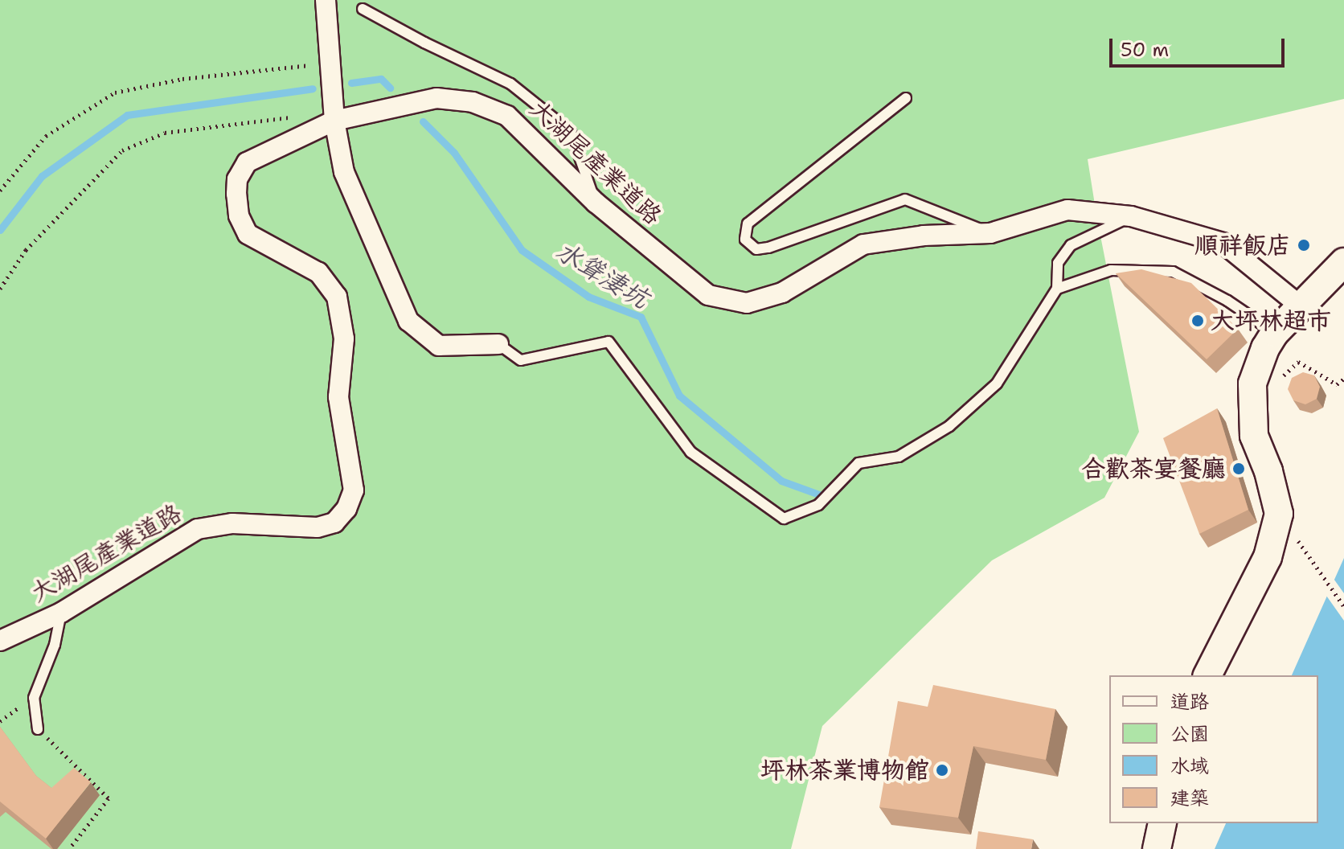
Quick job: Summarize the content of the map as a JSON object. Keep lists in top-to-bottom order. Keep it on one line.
{"streets":{"street":["大湖尾產業道路"]},"water":["水聳淒坑"],"places":["順祥飯店","大坪林超市","合歡茶宴餐廳","坪林茶業博物館"],"legend":["道路","公園","水域","建築"],"scale_bar":"50 m"}
